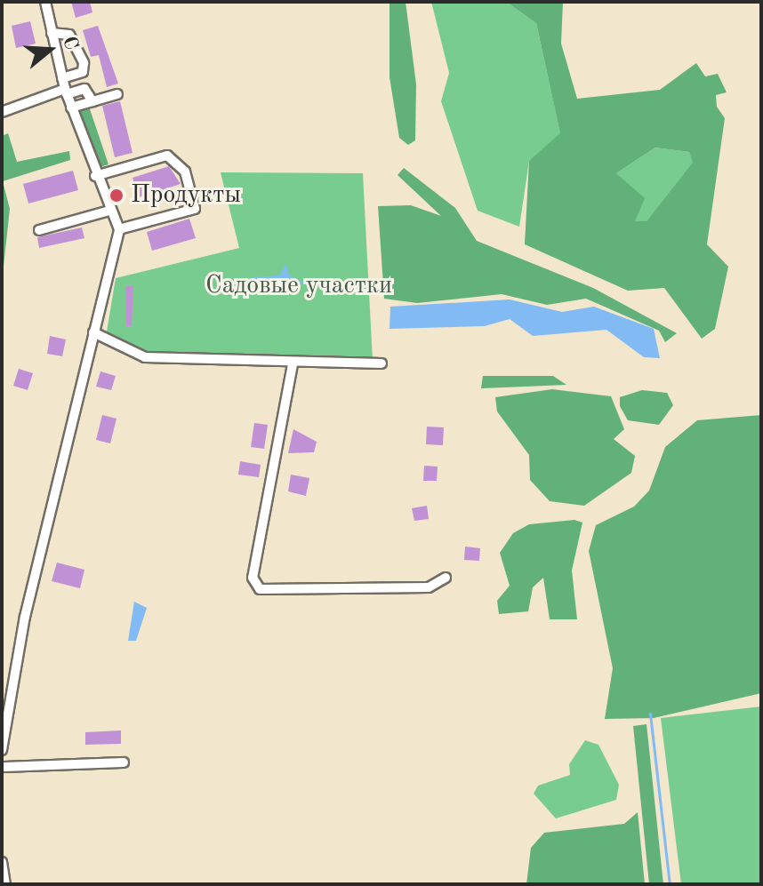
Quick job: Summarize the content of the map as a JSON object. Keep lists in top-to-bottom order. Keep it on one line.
{"parks":["Садовые участки"],"places":["Продукты"],"north":"right"}
